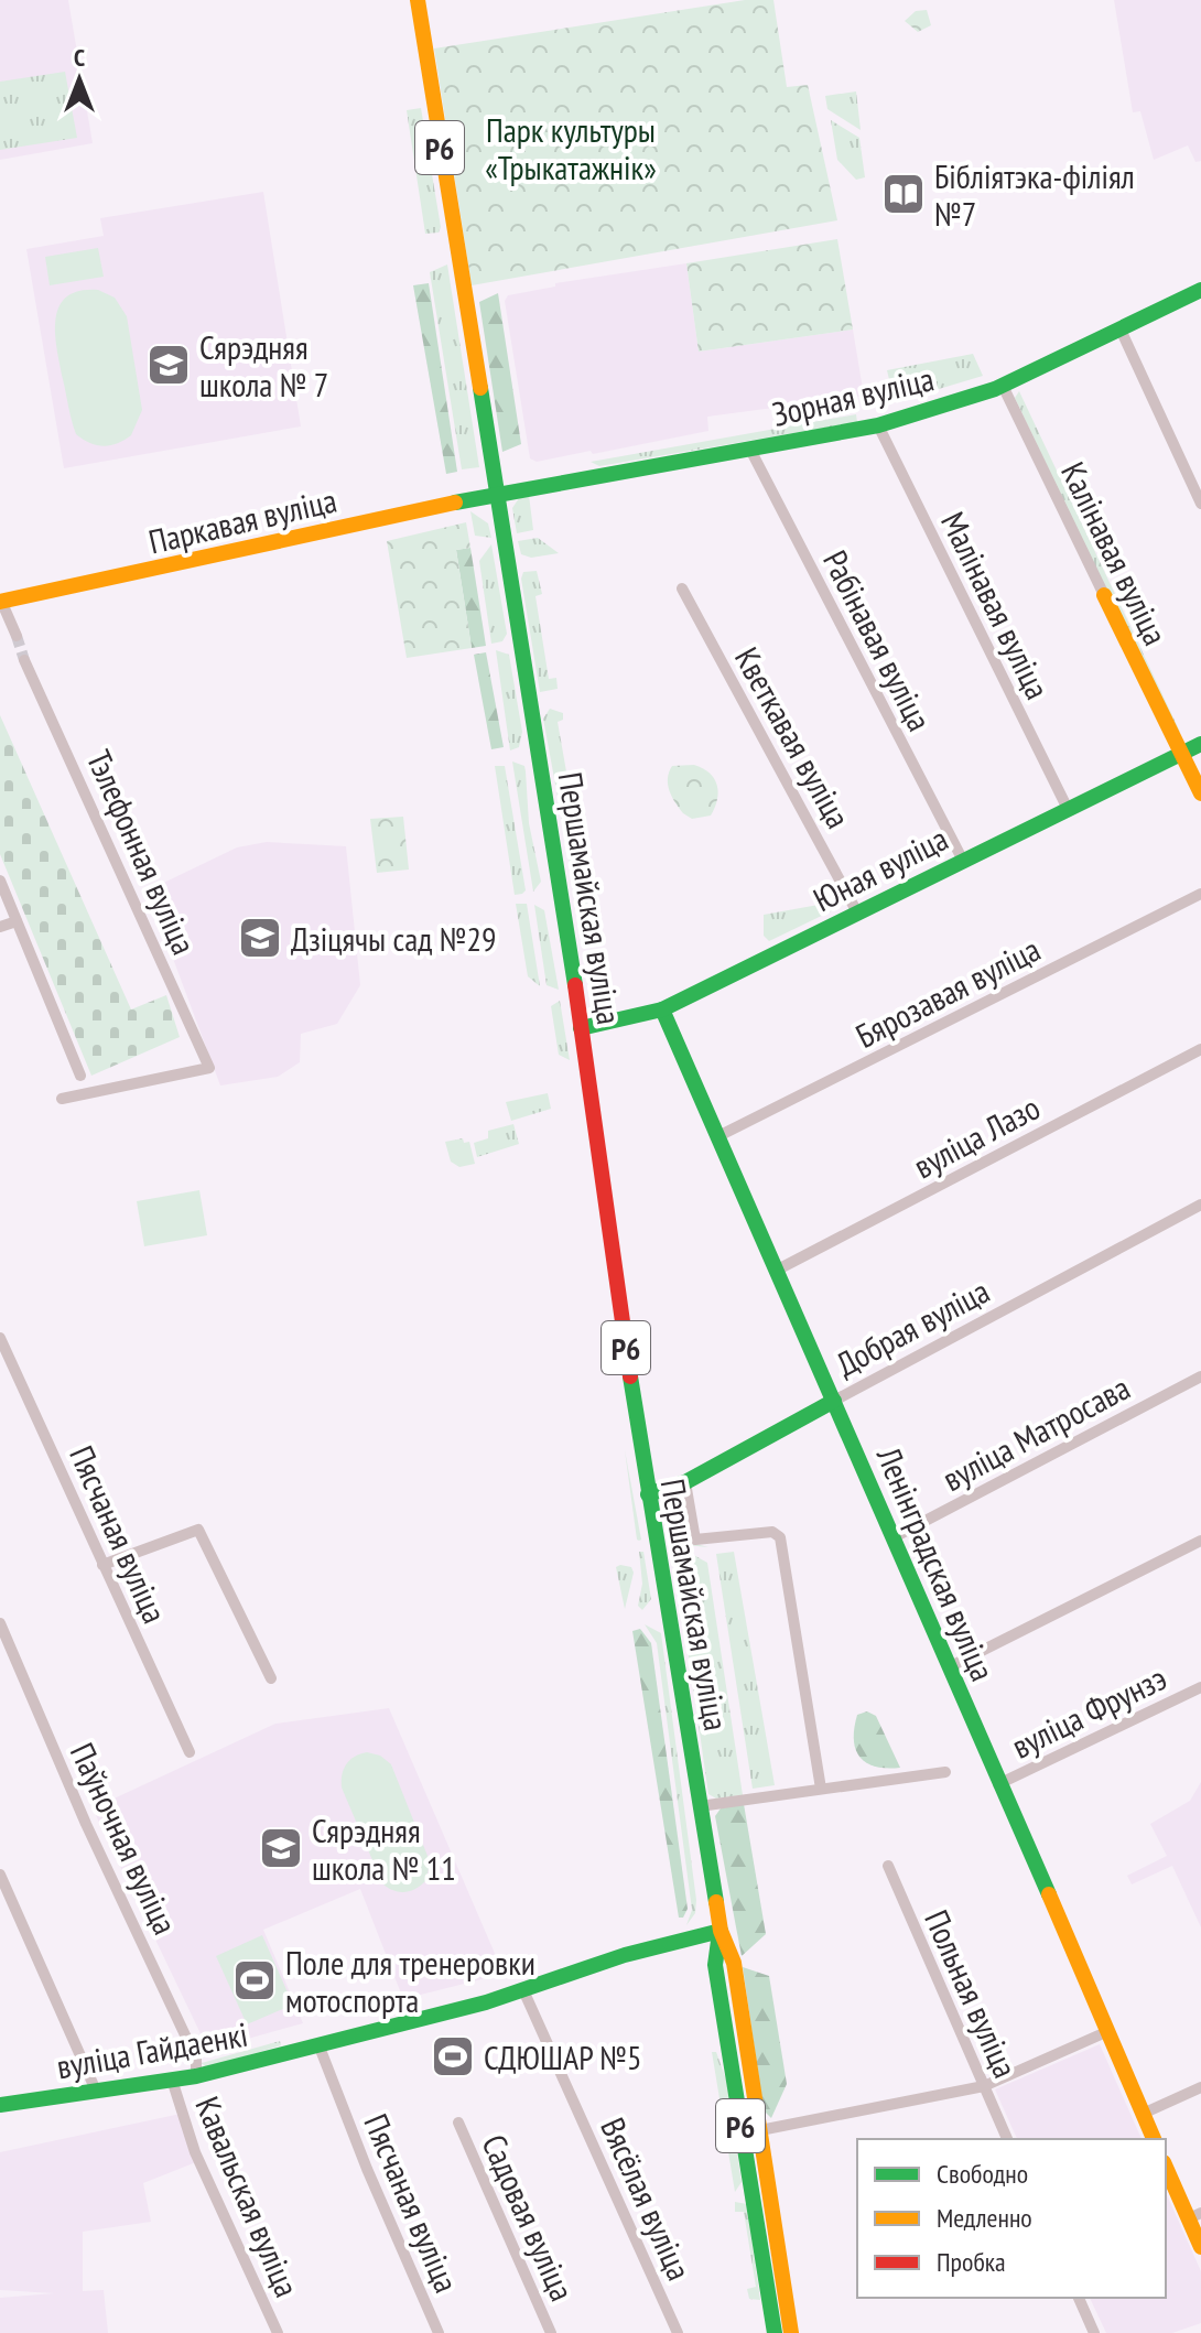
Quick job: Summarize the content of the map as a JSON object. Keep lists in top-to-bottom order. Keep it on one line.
{"streets":{"street":["Р6","Зорная вуліца","Паркавая вуліца","Калінавая вуліца","Малінавая вуліца","Рабінавая вуліца","Кветкавая вуліца","Тэлефонная вуліца","Юная вуліца","Першамайская вуліца","Бярозавая вуліца","вуліца Лазо","Добрая вуліца","вуліца Матросава","Пясчаная вуліца","Ленінградская вуліца","вуліца Фрунзэ","Паўночная вуліца","Польная вуліца","вуліца Гайдаенкі","Кавальская вуліца","Вясёлая вуліца","Садовая вуліца"]},"crossings":[["Зорная вуліца","Паркавая вуліца"],["Зорная вуліца","Калінавая вуліца"],["Зорная вуліца","Малінавая вуліца"],["Зорная вуліца","Рабінавая вуліца"],["Зорная вуліца","Першамайская вуліца"],["Паркавая вуліца","Першамайская вуліца"],["Калінавая вуліца","Юная вуліца"],["Малінавая вуліца","Юная вуліца"],["Рабінавая вуліца","Юная вуліца"],["Кветкавая вуліца","Юная вуліца"],["Юная вуліца","Першамайская вуліца"],["Юная вуліца","Ленінградская вуліца"],["Першамайская вуліца","Добрая вуліца"],["Першамайская вуліца","вуліца Гайдаенкі"],["Бярозавая вуліца","Ленінградская вуліца"],["вуліца Лазо","Ленінградская вуліца"],["Добрая вуліца","Ленінградская вуліца"],["вуліца Матросава","Ленінградская вуліца"],["Пясчаная вуліца","вуліца Гайдаенкі"],["Ленінградская вуліца","вуліца Фрунзэ"],["Паўночная вуліца","вуліца Гайдаенкі"],["вуліца Гайдаенкі","Кавальская вуліца"],["вуліца Гайдаенкі","Вясёлая вуліца"]],"parks":["Парк культуры «Трыкатажнік»"],"places":{"library":["Бібліятэка-філіял №7"],"school or university":["Сярэдняя школа № 7","Дзіцячы сад №29","Сярэдняя школа № 11"],"sports":["Поле для тренеровки мотоспорта","СДЮШАР №5"]},"legend":["Свободно","Медленно","Пробка"],"north":"top"}
